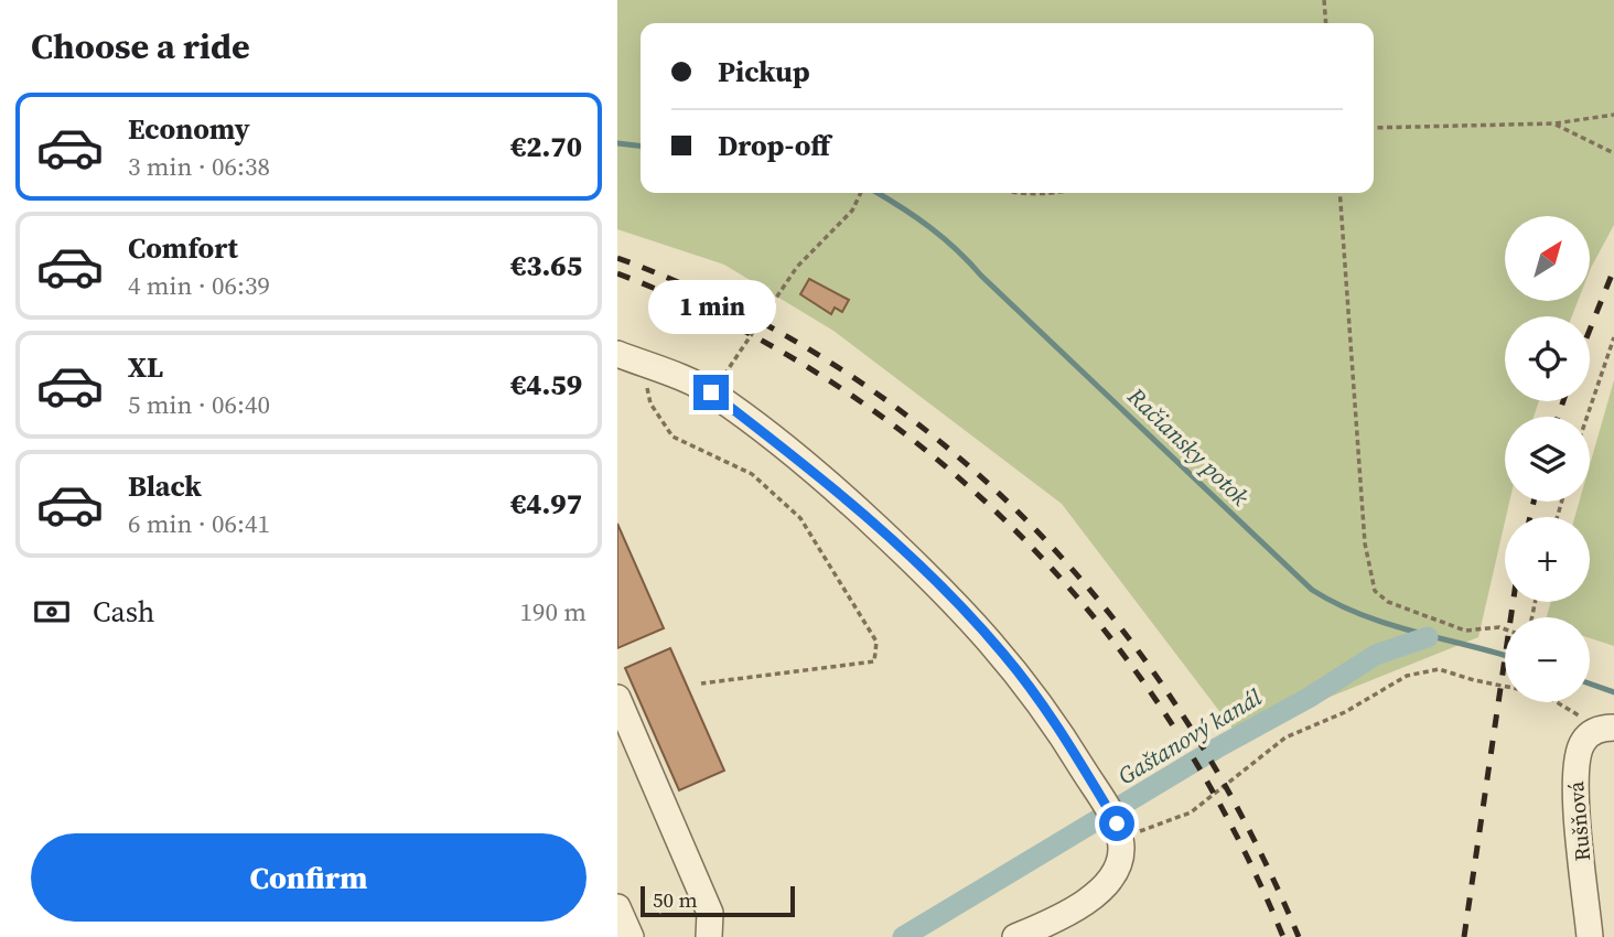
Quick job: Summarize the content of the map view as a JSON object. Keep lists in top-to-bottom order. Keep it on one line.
{"streets":{"lane":["Rušňová"]},"water":["Račiansky potok","Gaštanový kanál"],"scale_bar":"50 m","north":"top right","page":{"heading":"Choose a ride","banner":["Pickup","Drop-off"],"list":[{"name":"Economy","note":"3 min · 06:38","value":"€2.70"},{"name":"Comfort","note":"4 min · 06:39","value":"€3.65"},{"name":"XL","note":"5 min · 06:40","value":"€4.59"},{"name":"Black","note":"6 min · 06:41","value":"€4.97"}],"map_buttons":["+","−"],"bubble":"1 min","pay":["Cash","190 m"],"buttons":"Confirm","scale":"50 m"}}
